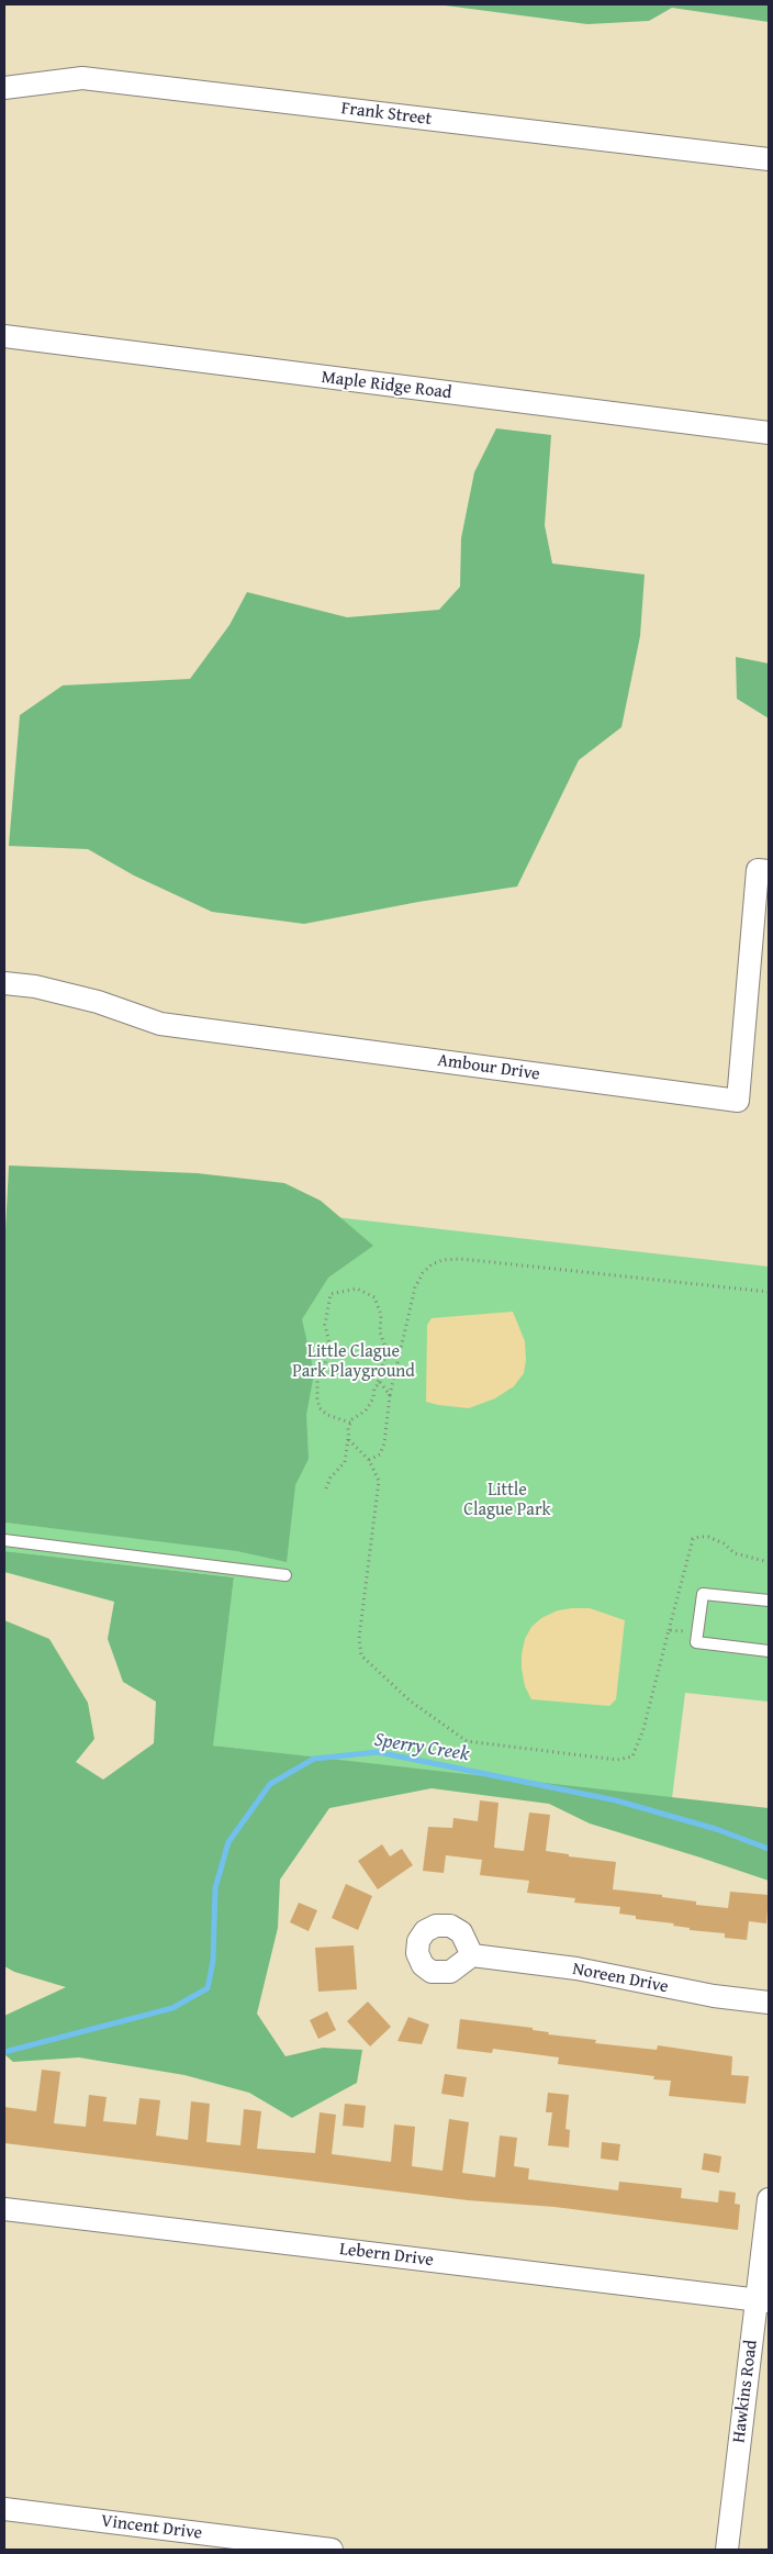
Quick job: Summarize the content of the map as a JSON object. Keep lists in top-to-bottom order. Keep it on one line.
{"streets":{"street":["Frank Street","Maple Ridge Road","Ambour Drive","Noreen Drive","Lebern Drive","Hawkins Road","Vincent Drive"]},"crossings":[["Lebern Drive","Hawkins Road"]],"water":["Sperry Creek"],"parks":["Little Clague Park Playground","Little Clague Park"]}
